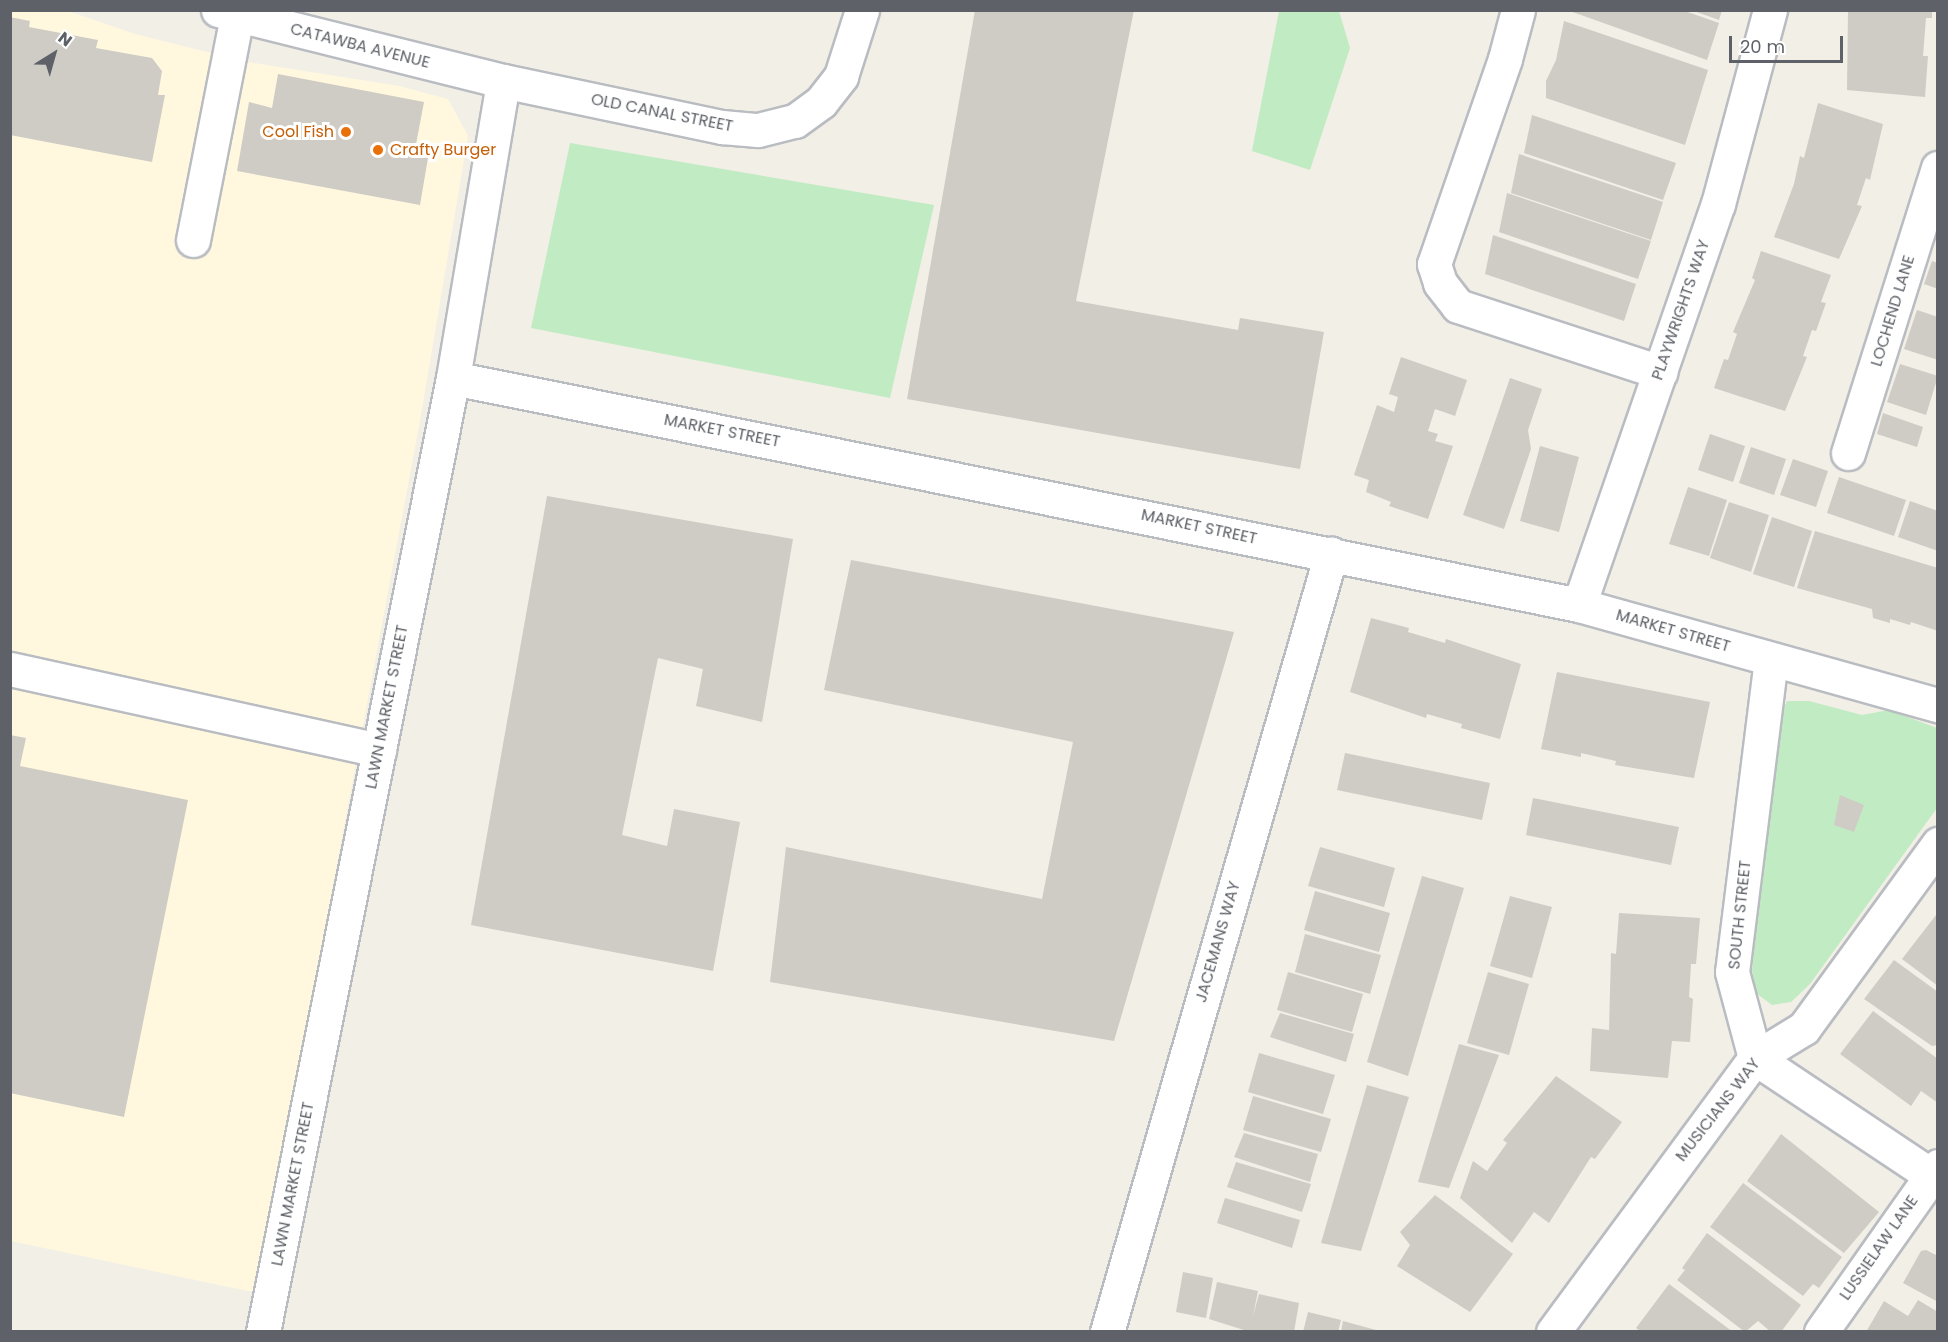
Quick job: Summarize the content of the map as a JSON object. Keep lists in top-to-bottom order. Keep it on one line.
{"streets":{"street":["CATAWBA AVENUE","OLD CANAL STREET","PLAYWRIGHTS WAY","LOCHEND LANE","MARKET STREET","LAWN MARKET STREET","SOUTH STREET","JACEMANS WAY","MUSICIANS WAY","LUSSIELAW LANE"]},"crossings":[["CATAWBA AVENUE","OLD CANAL STREET"],["CATAWBA AVENUE","LAWN MARKET STREET"],["OLD CANAL STREET","LAWN MARKET STREET"],["PLAYWRIGHTS WAY","MARKET STREET"],["MARKET STREET","LAWN MARKET STREET"],["MARKET STREET","SOUTH STREET"],["MARKET STREET","JACEMANS WAY"],["SOUTH STREET","MUSICIANS WAY"]],"places":["Cool Fish","Crafty Burger"],"scale_bar":"20 m","north":"top right"}
